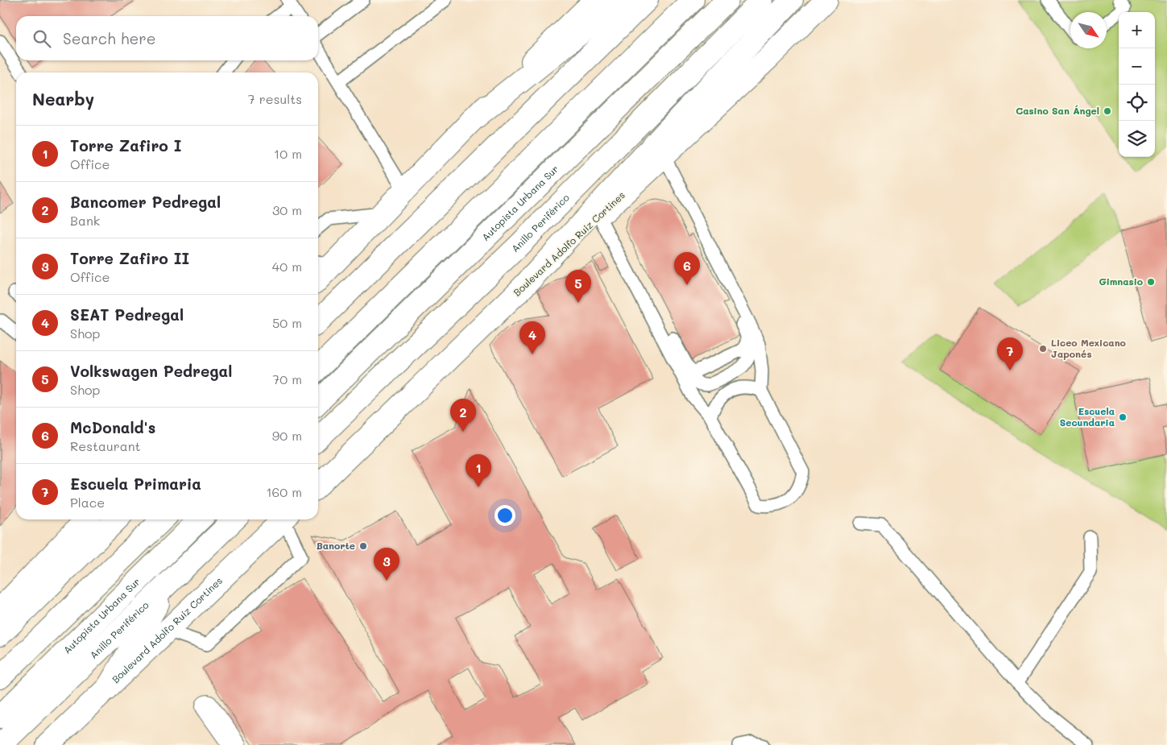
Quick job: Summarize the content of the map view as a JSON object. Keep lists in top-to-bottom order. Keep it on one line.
{"streets":{"main road":["Autopista Urbana Sur","Anillo Periférico","Boulevard Adolfo Ruiz Cortines"]},"places":["Casino San Ángel","Gimnasio","Liceo Mexicano Japonés","Escuela Secundaria","Banorte"],"north":"bottom right","page":{"map_buttons":["+","−"],"search":"Search here","heading":["Nearby","7 results"],"list":[{"mark":"1","name":"Torre Zafiro I","note":"Office","value":"10 m"},{"mark":"2","name":"Bancomer Pedregal","note":"Bank","value":"30 m"},{"mark":"3","name":"Torre Zafiro II","note":"Office","value":"40 m"},{"mark":"4","name":"SEAT Pedregal","note":"Shop","value":"50 m"},{"mark":"5","name":"Volkswagen Pedregal","note":"Shop","value":"70 m"},{"mark":"6","name":"McDonald's","note":"Restaurant","value":"90 m"},{"mark":"7","name":"Escuela Primaria","note":"Place","value":"160 m"}],"pins":["6","5","4","7","2","1","3"]}}
